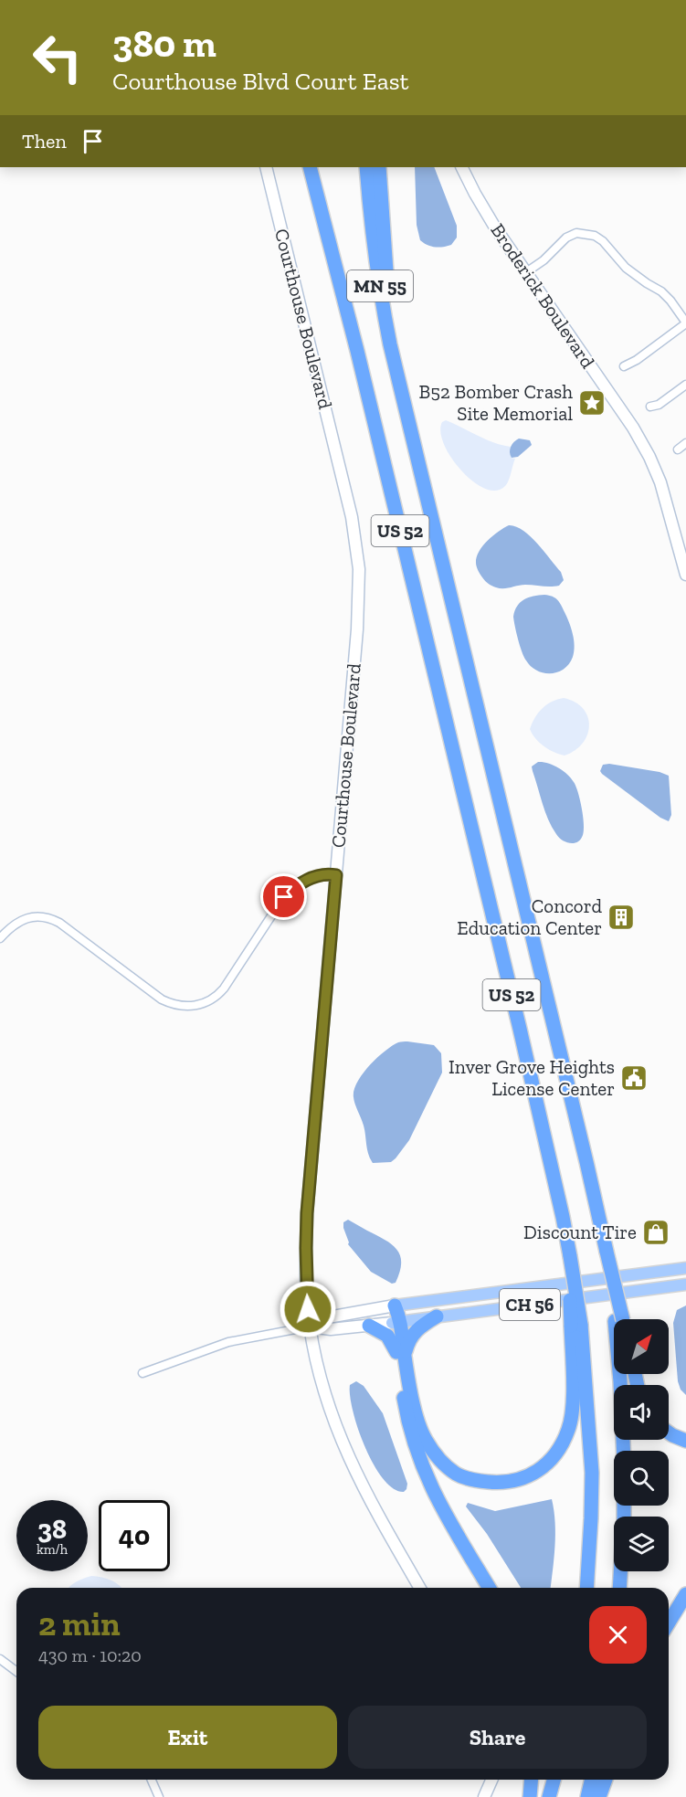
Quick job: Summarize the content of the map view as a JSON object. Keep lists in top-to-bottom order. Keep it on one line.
{"streets":{"highway":["MN 55","US 52"],"main road":["CH 56"],"street":["Broderick Boulevard","Courthouse Boulevard"]},"crossings":[["MN 55","US 52"]],"places":{"place":["B52 Bomber Crash Site Memorial"],"building":["Concord Education Center"],"public building":["Inver Grove Heights License Center"],"shop":["Discount Tire"]},"north":"top right","page":{"turn":["380 m","Courthouse Blvd Court East"],"then":"Then","speed":"38 km/h","limit":"40","heading":["2 min","430 m · 10:20"],"buttons":["Exit","Share"]}}
